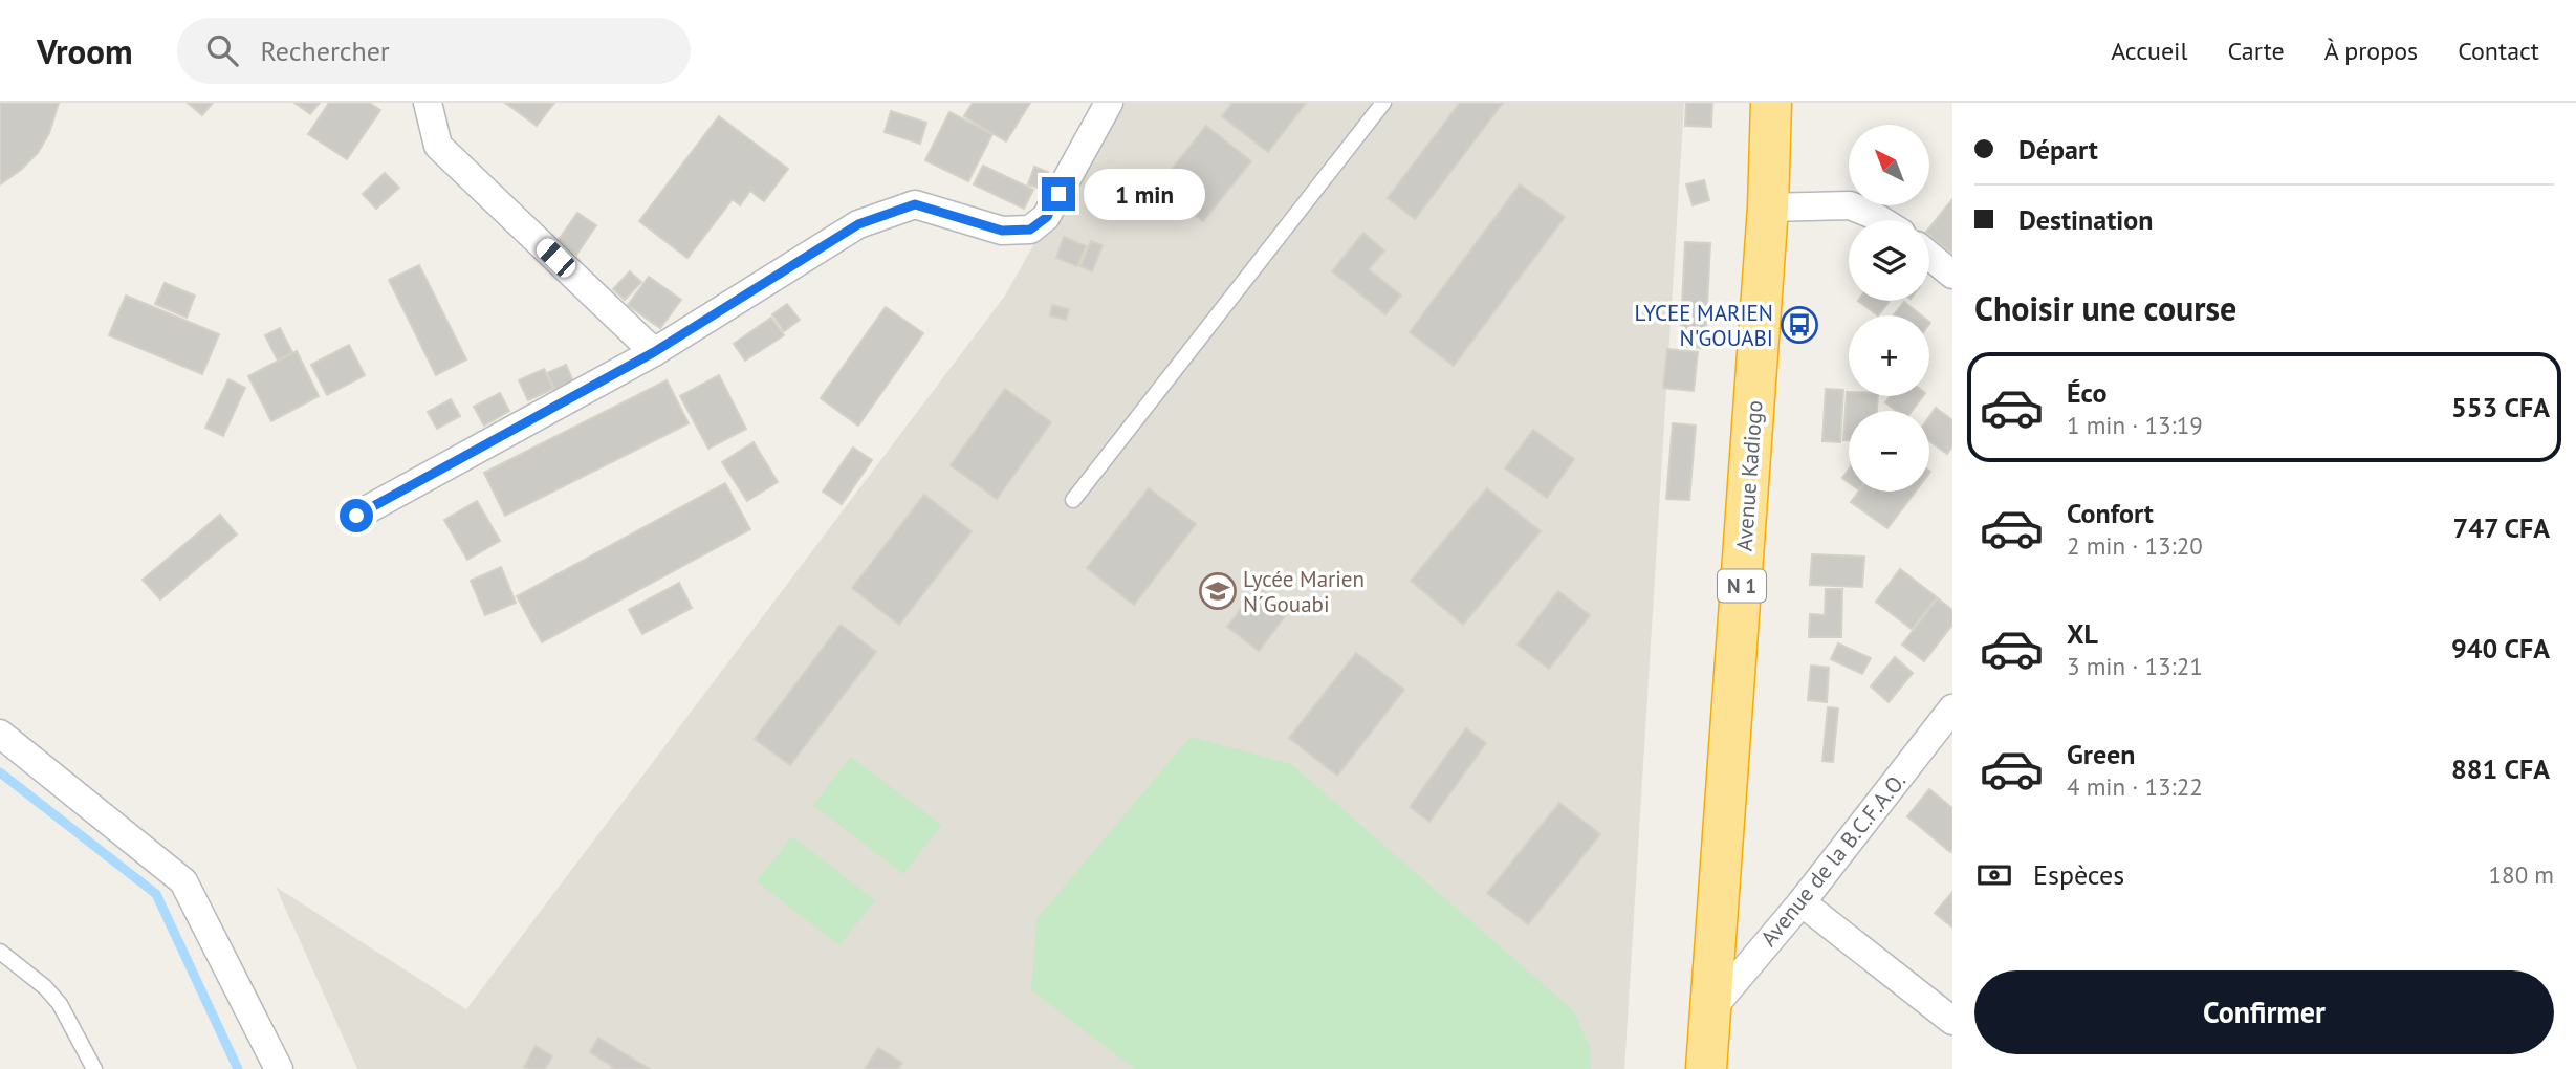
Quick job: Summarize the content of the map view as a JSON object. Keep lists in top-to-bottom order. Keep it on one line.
{"streets":{"highway":["Avenue Kadiogo","N 1"],"street":["Avenue de la B.C.F.A.O."]},"crossings":[["Avenue Kadiogo","Avenue de la B.C.F.A.O."]],"places":{"bus stop":["LYCEE MARIEN N'GOUABI"],"school or university":["Lycée Marien N´Gouabi"]},"north":"top left","page":{"header":"Vroom","search":"Rechercher","nav":["Accueil","Carte","À propos","Contact"],"banner":["Départ","Destination"],"map_buttons":["+","−"],"bubble":"1 min","heading":"Choisir une course","list":[{"name":"Éco","note":"1 min · 13:19","value":"553 CFA"},{"name":"Confort","note":"2 min · 13:20","value":"747 CFA"},{"name":"XL","note":"3 min · 13:21","value":"940 CFA"},{"name":"Green","note":"4 min · 13:22","value":"881 CFA"}],"pay":["Espèces","180 m"],"buttons":"Confirmer"}}
